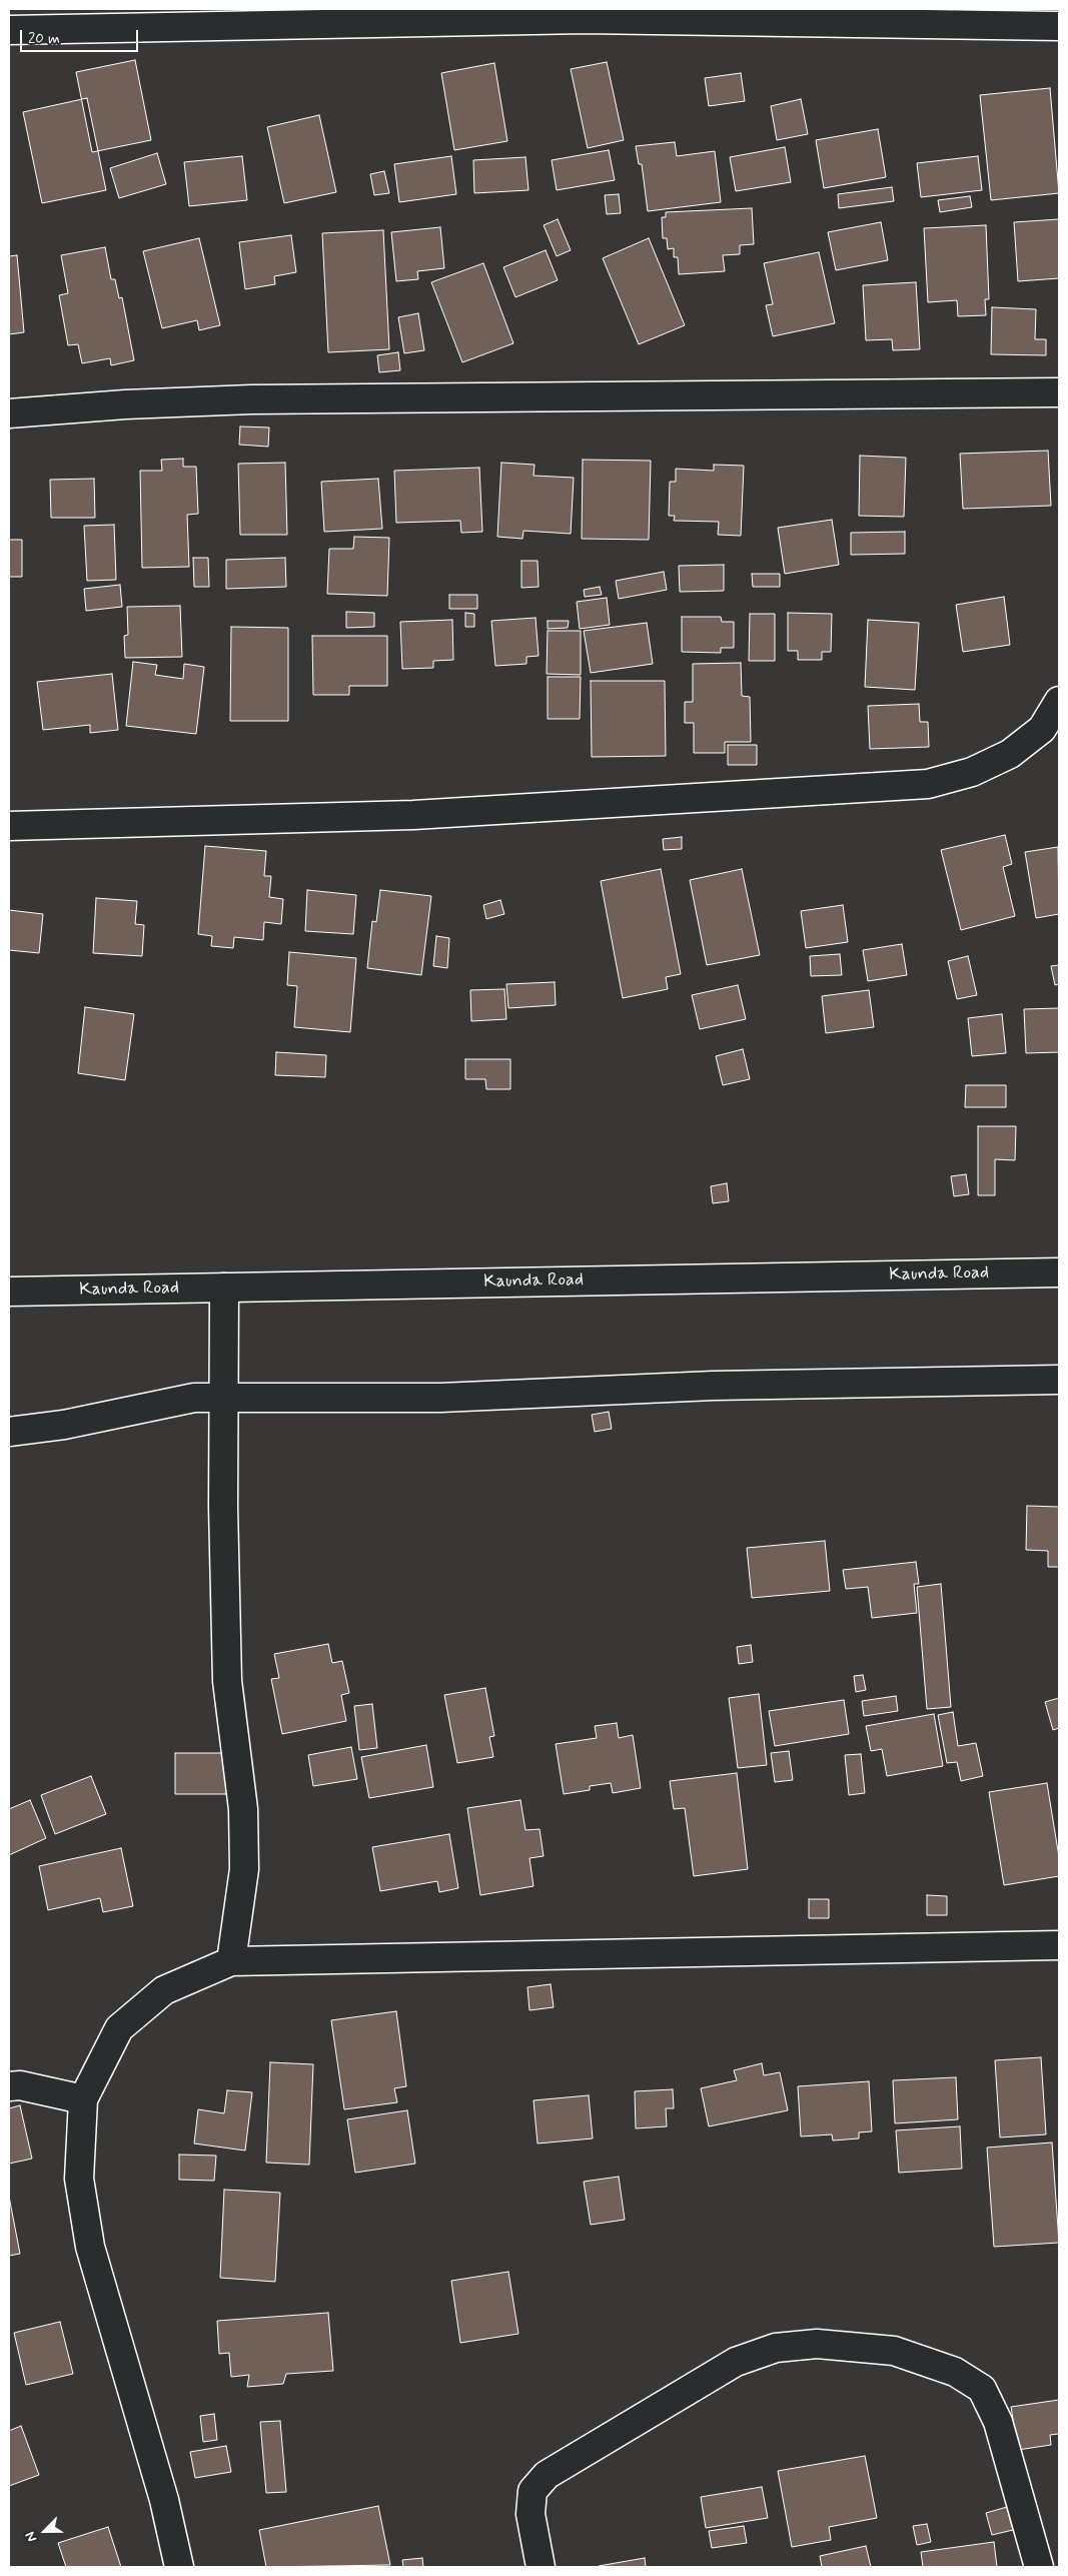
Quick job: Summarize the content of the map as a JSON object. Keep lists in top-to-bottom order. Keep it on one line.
{"streets":{"street":["Kaunda Road"]},"scale_bar":"20 m","north":"bottom left"}
